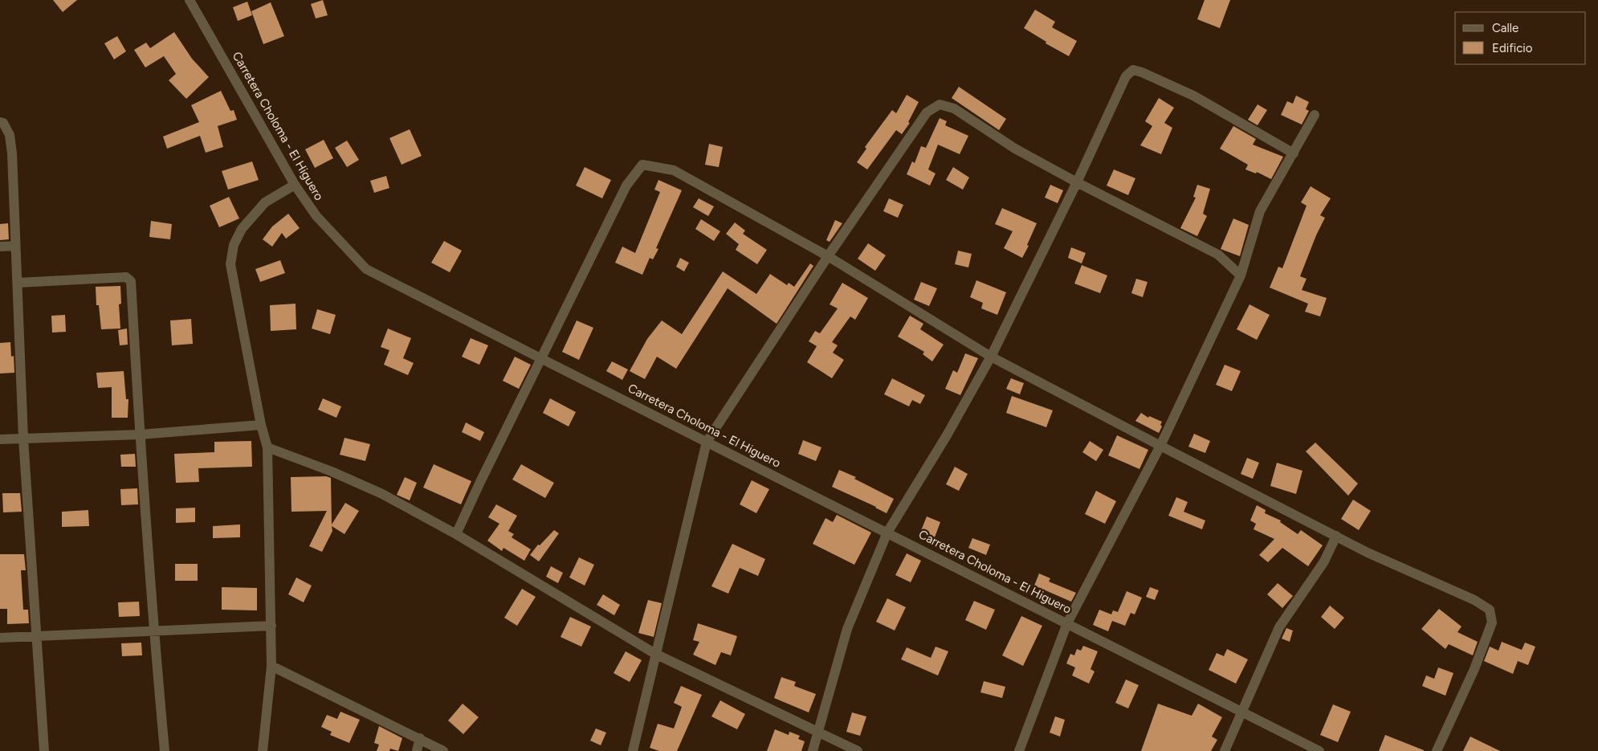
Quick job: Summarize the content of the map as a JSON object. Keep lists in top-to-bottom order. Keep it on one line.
{"streets":{"street":["Carretera Choloma - El Higuero"]},"legend":["Calle","Edificio"]}
